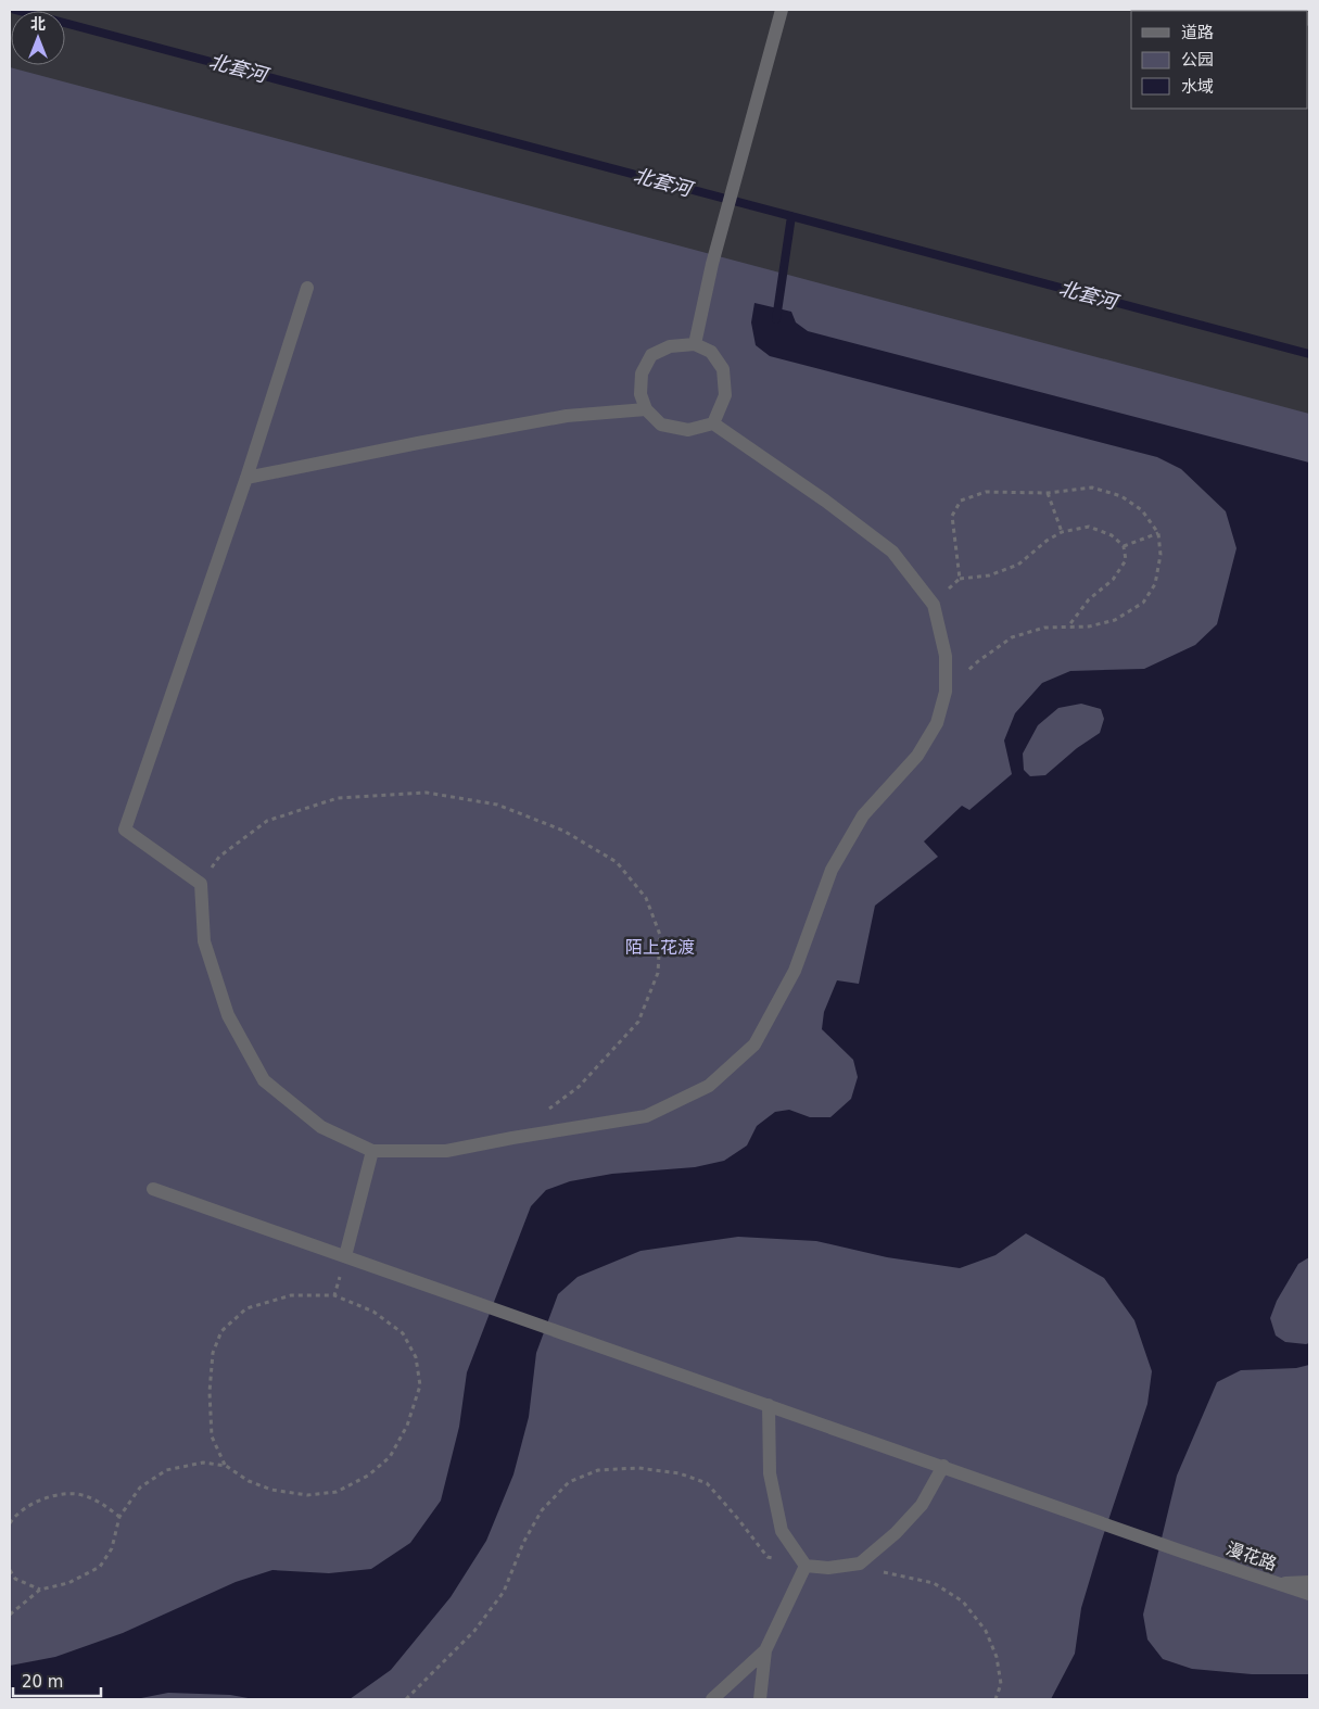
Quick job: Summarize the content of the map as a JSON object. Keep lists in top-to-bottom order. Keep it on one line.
{"streets":{"street":["漫花路"]},"water":["北套河"],"parks":["陌上花渡"],"legend":["道路","公园","水域"],"scale_bar":"20 m","north":"top"}
